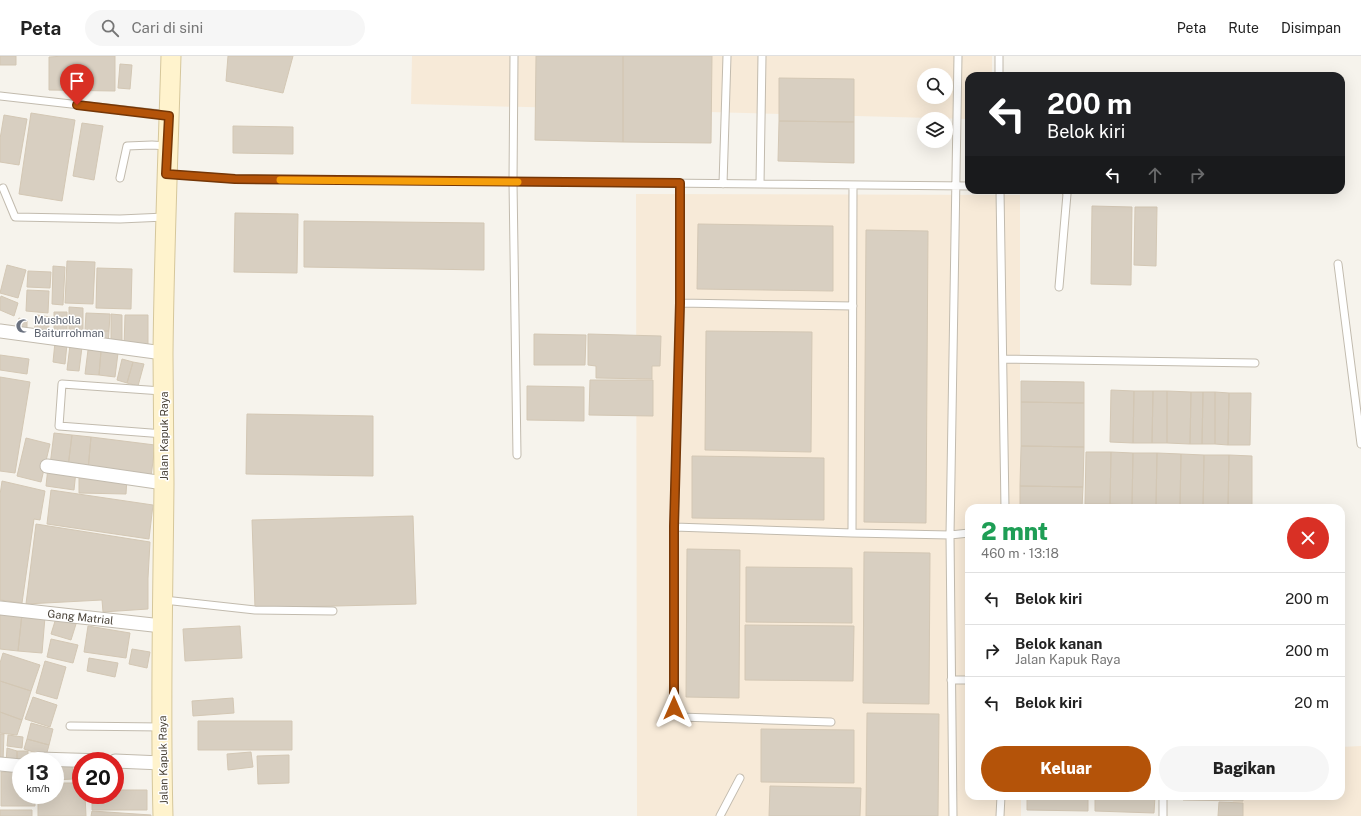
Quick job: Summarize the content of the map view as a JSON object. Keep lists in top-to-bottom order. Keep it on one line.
{"streets":{"main road":["Jalan Kapuk Raya"],"street":["Gang Matrial"]},"crossings":[["Jalan Kapuk Raya","Gang Matrial"]],"places":{"mosque":["Musholla Baiturrohman"]},"page":{"header":"Peta","search":"Cari di sini","nav":["Peta","Rute","Disimpan"],"turn":["200 m","Belok kiri"],"heading":["2 mnt","460 m · 13:18"],"list":[{"name":"Belok kiri","value":"200 m"},{"name":"Belok kanan","note":"Jalan Kapuk Raya","value":"200 m"},{"name":"Belok kiri","value":"20 m"}],"buttons":["Keluar","Bagikan"],"speed":"13 km/h","limit":"20"}}
